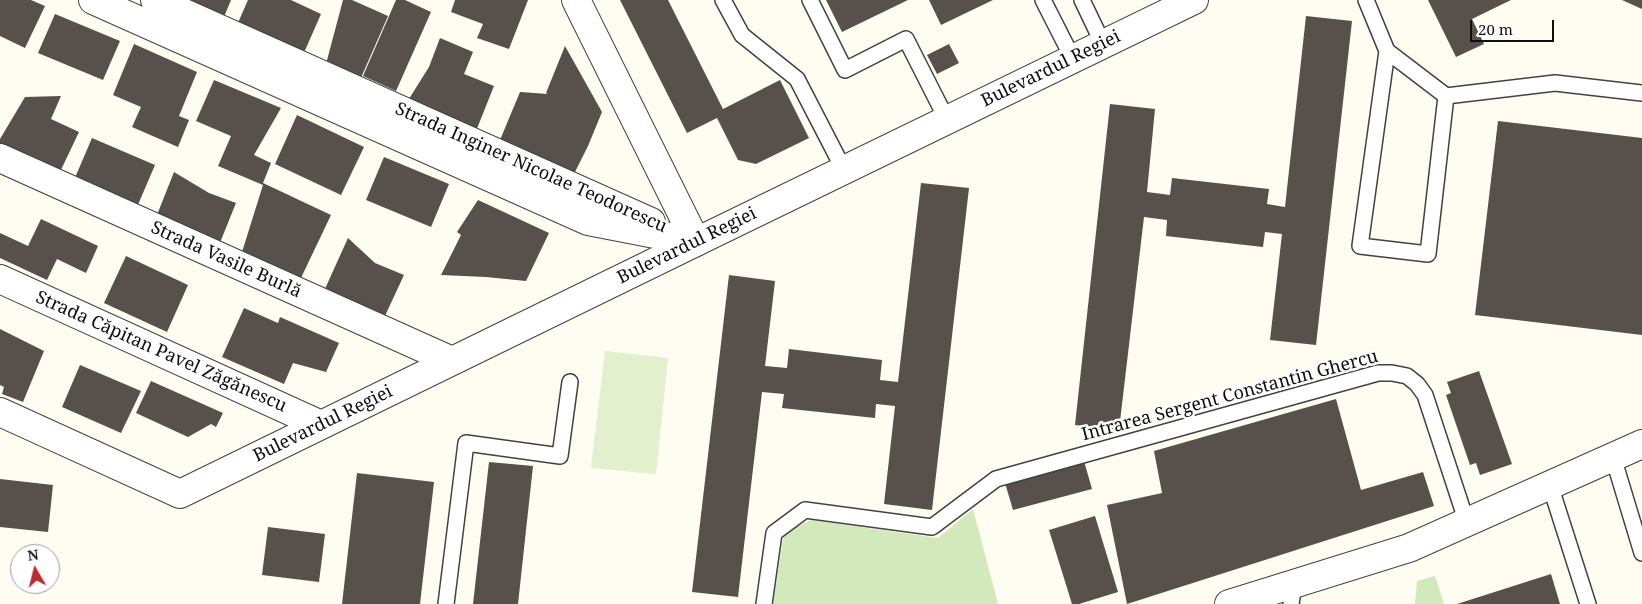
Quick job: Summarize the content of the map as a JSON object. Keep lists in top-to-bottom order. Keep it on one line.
{"streets":{"street":["Bulevardul Regiei","Strada Inginer Nicolae Teodorescu","Strada Vasile Burlă","Strada Căpitan Pavel Zăgănescu"],"lane":["Intrarea Sergent Constantin Ghercu"]},"crossings":[["Bulevardul Regiei","Strada Inginer Nicolae Teodorescu"],["Bulevardul Regiei","Strada Vasile Burlă"],["Bulevardul Regiei","Strada Căpitan Pavel Zăgănescu"]],"scale_bar":"20 m","north":"top"}
